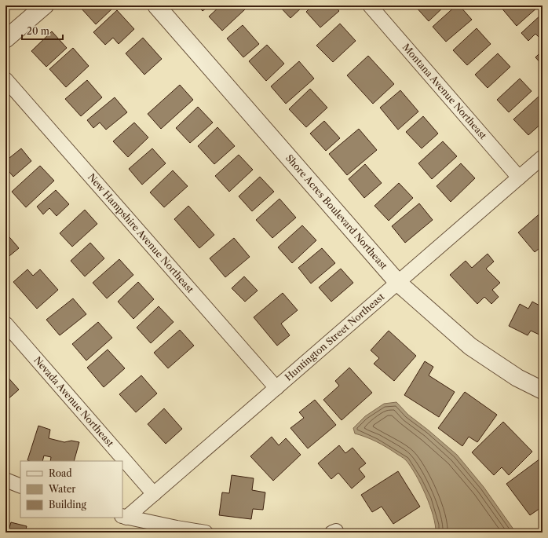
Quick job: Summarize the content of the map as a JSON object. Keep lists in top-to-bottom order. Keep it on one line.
{"streets":{"street":["Montana Avenue Northeast","Shore Acres Boulevard Northeast","New Hampshire Avenue Northeast","Huntington Street Northeast","Nevada Avenue Northeast"]},"crossings":[["Montana Avenue Northeast","Huntington Street Northeast"],["Shore Acres Boulevard Northeast","Huntington Street Northeast"],["New Hampshire Avenue Northeast","Huntington Street Northeast"],["Huntington Street Northeast","Nevada Avenue Northeast"]],"legend":["Road","Water","Building"],"scale_bar":"20 m"}
